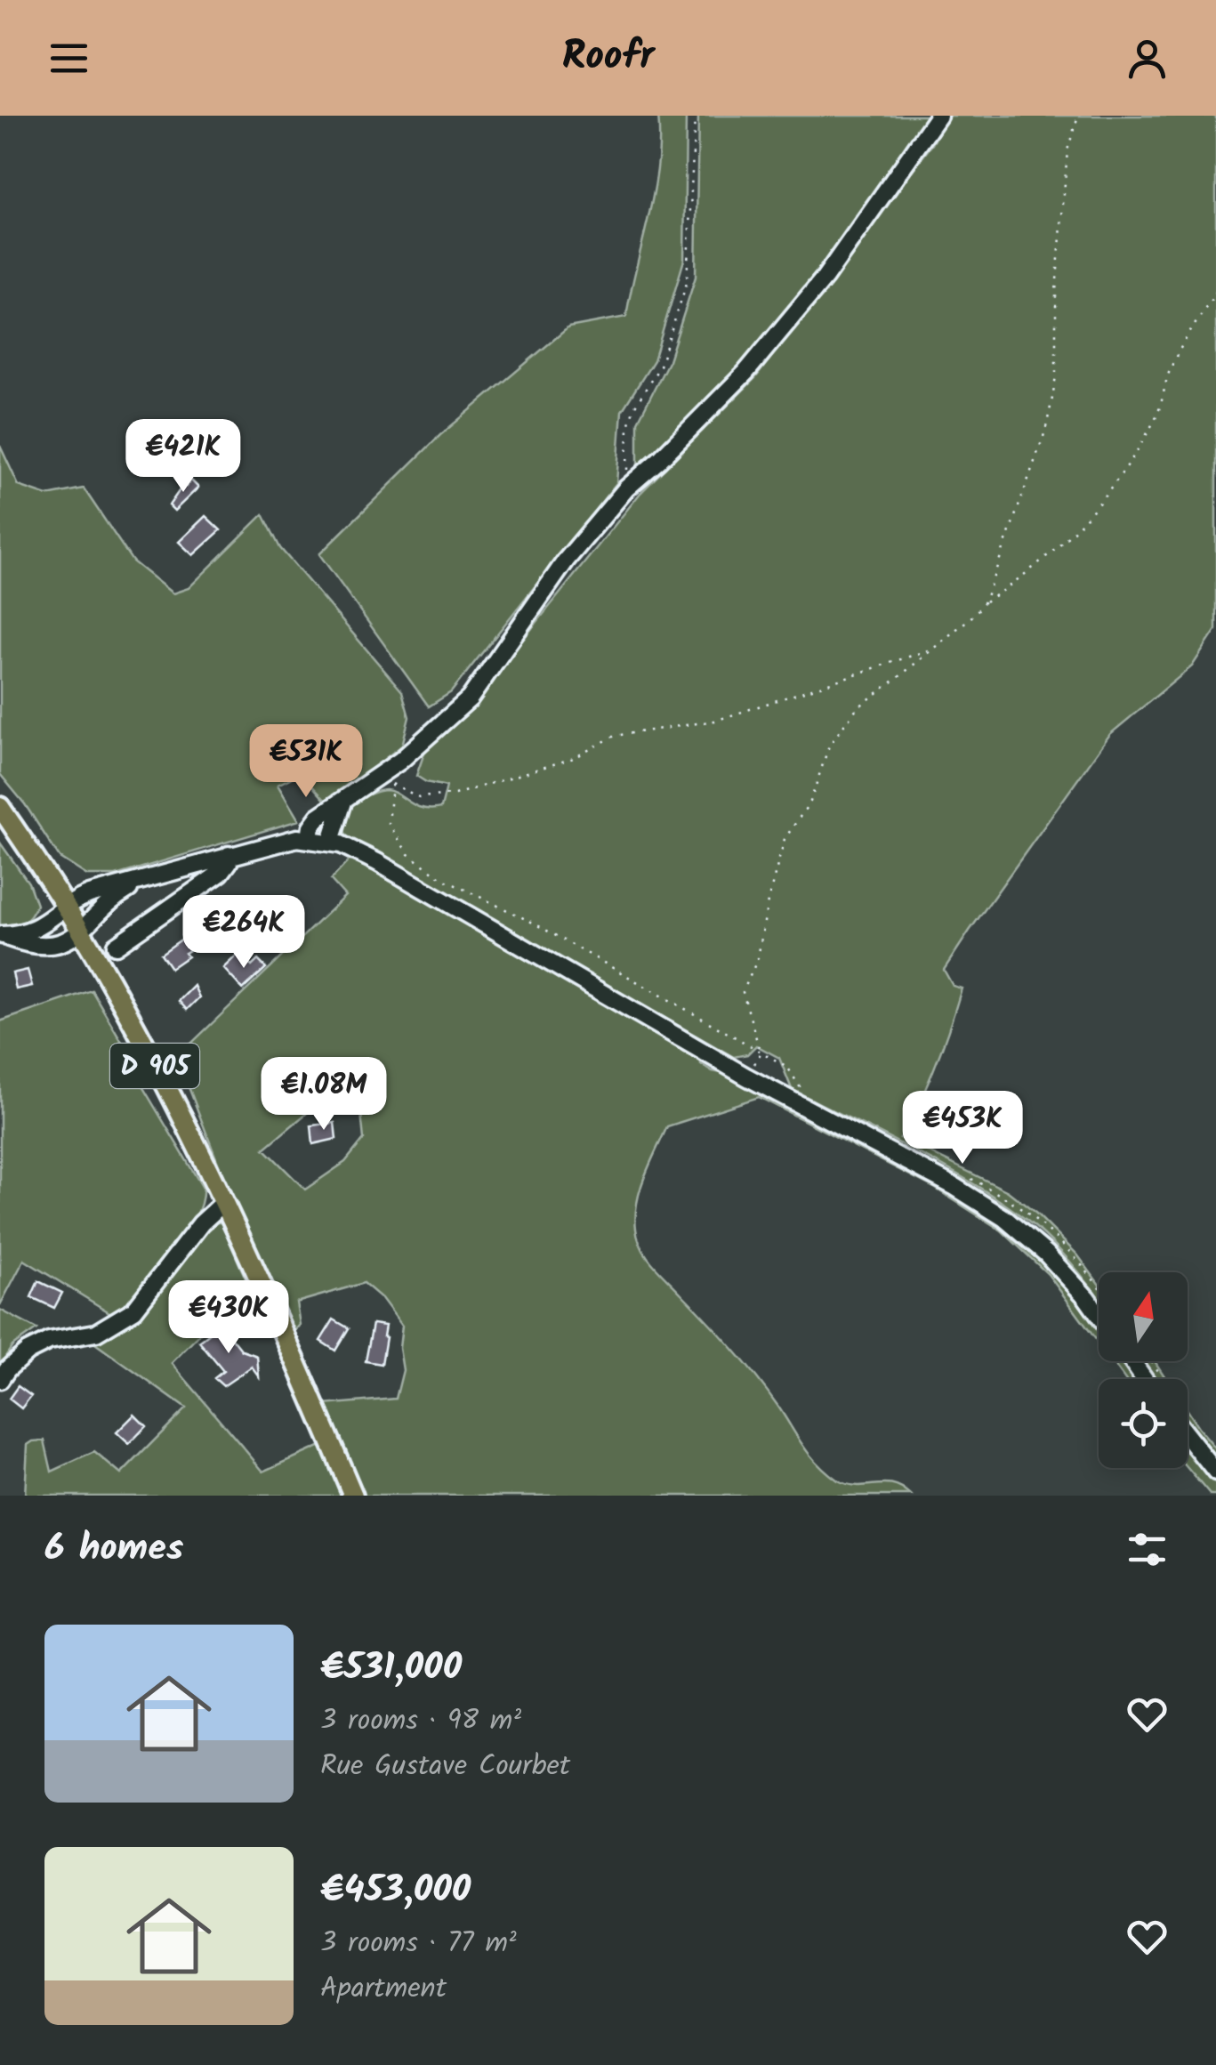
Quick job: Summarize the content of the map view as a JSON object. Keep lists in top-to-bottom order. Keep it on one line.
{"streets":{"main road":["D 905"]},"north":"top","page":{"header":"Roofr","price":["€421K","€531K","€264K","€1.08M","€453K","€430K"],"heading":"6 homes","list":[{"name":"€531,000","note":"3 rooms · 98 m² · Rue Gustave Courbet"},{"name":"€453,000","note":"3 rooms · 77 m² · Apartment"}]}}
